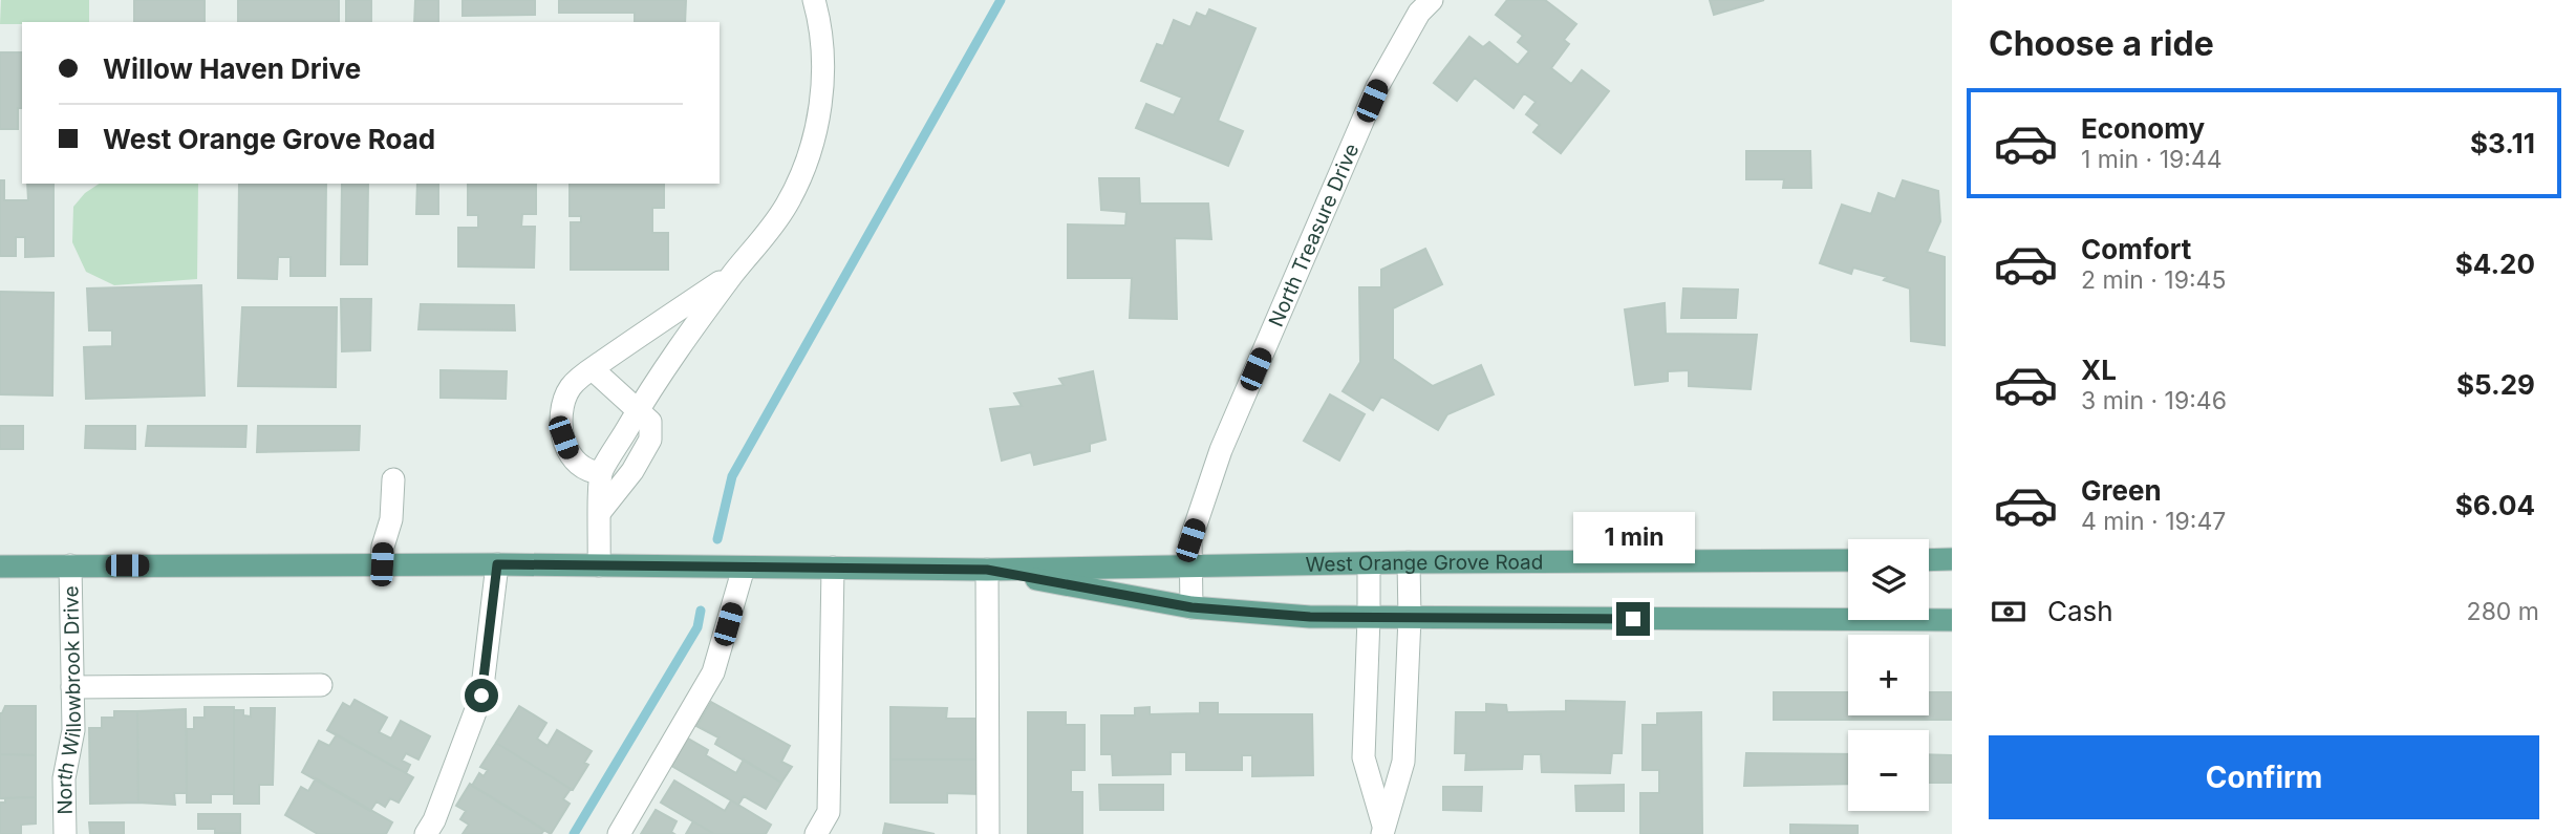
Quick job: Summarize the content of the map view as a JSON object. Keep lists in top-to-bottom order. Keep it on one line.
{"streets":{"main road":["West Orange Grove Road"],"street":["North Treasure Drive","North Willowbrook Drive"]},"crossings":[["North Treasure Drive","West Orange Grove Road"],["West Orange Grove Road","North Willowbrook Drive"]],"page":{"heading":"Choose a ride","banner":["Willow Haven Drive","West Orange Grove Road"],"list":[{"name":"Economy","note":"1 min · 19:44","value":"$3.11"},{"name":"Comfort","note":"2 min · 19:45","value":"$4.20"},{"name":"XL","note":"3 min · 19:46","value":"$5.29"},{"name":"Green","note":"4 min · 19:47","value":"$6.04"}],"bubble":"1 min","map_buttons":["+","−"],"pay":["Cash","280 m"],"buttons":"Confirm"}}
